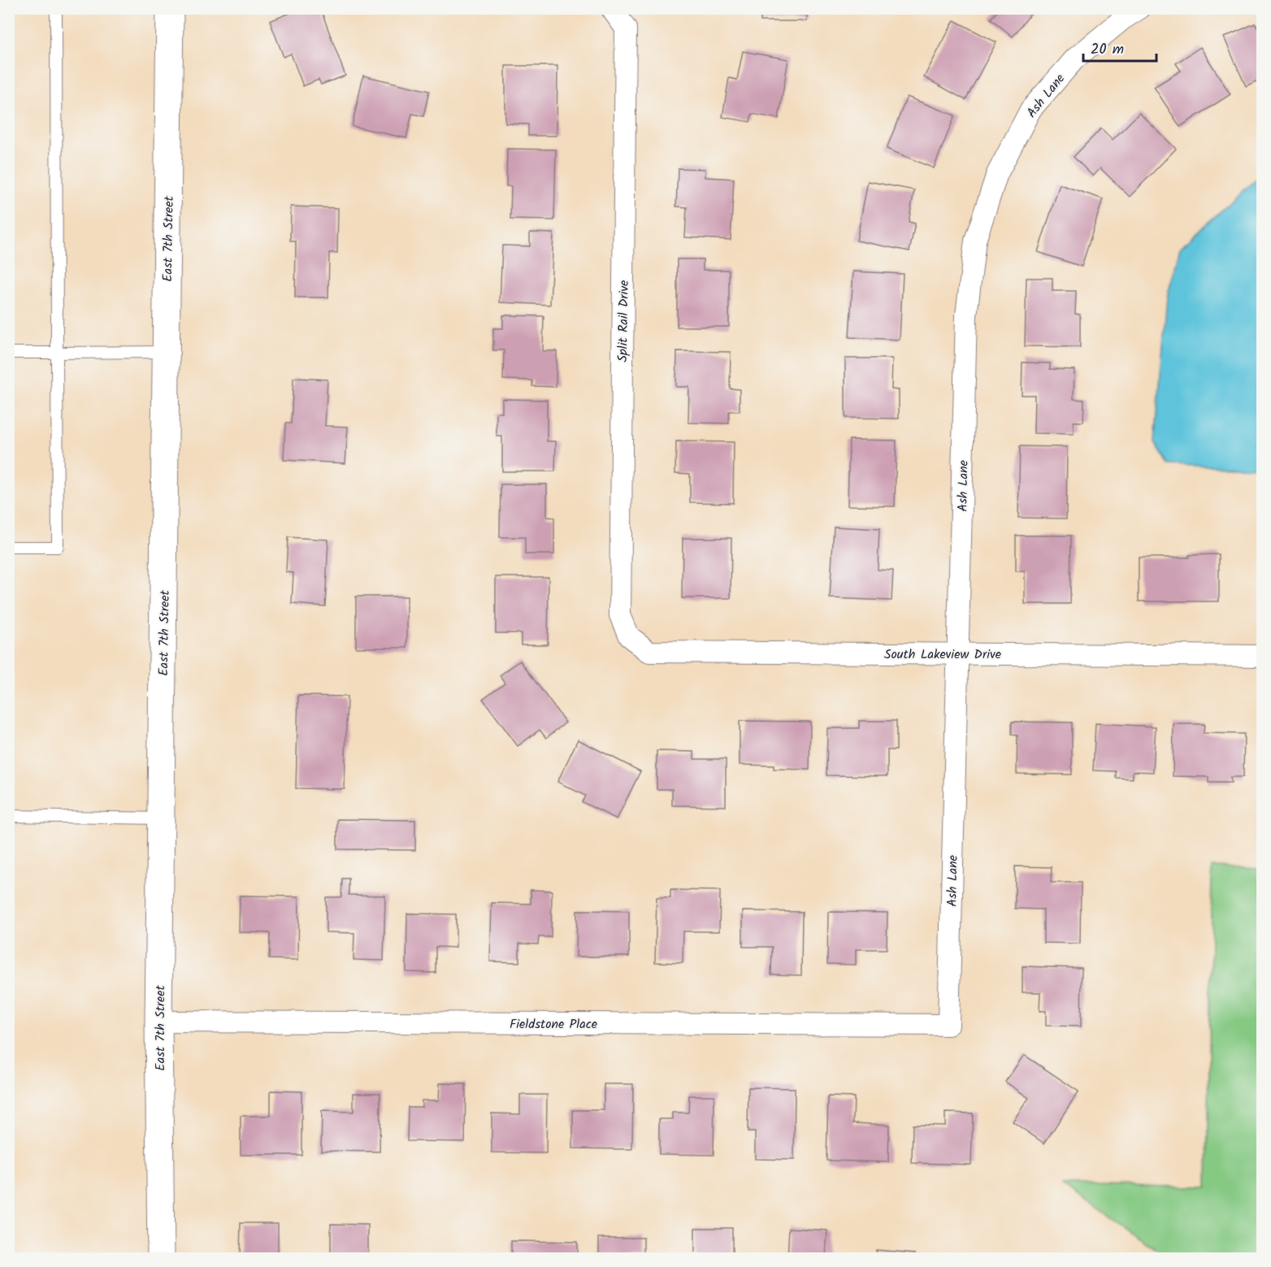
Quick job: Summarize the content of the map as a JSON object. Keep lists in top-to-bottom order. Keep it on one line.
{"streets":{"street":["Ash Lane","East 7th Street","Split Rail Drive","South Lakeview Drive","Fieldstone Place"]},"crossings":[["Ash Lane","South Lakeview Drive"],["Ash Lane","Fieldstone Place"],["East 7th Street","Fieldstone Place"],["Split Rail Drive","South Lakeview Drive"]],"scale_bar":"20 m"}
